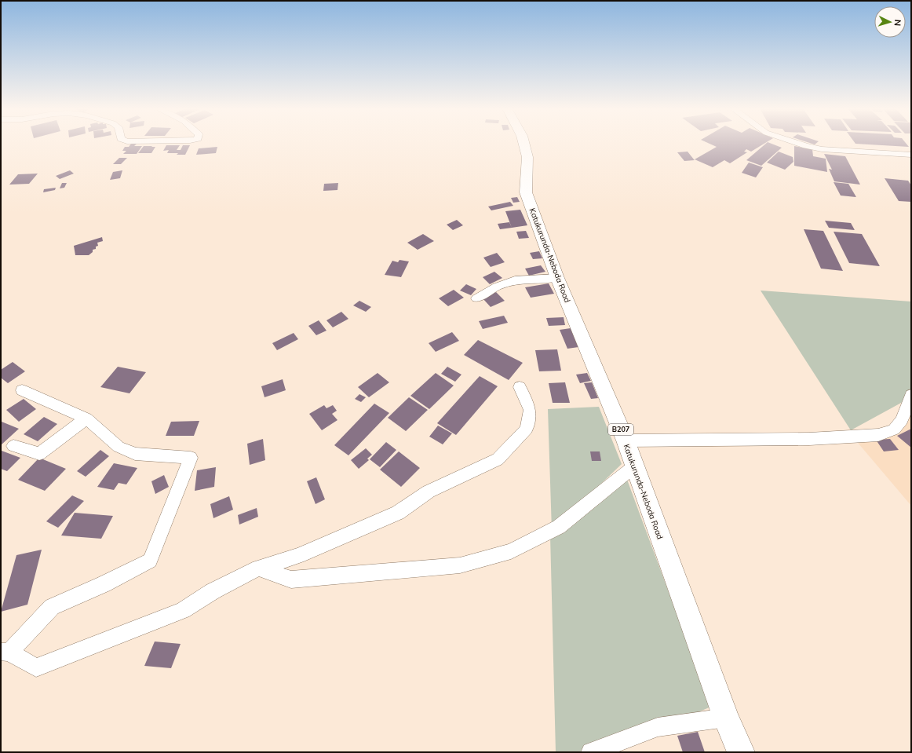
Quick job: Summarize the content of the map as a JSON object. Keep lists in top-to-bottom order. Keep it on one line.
{"streets":{"main road":["Katukurunda-Neboda Road","B207"]},"north":"right"}
